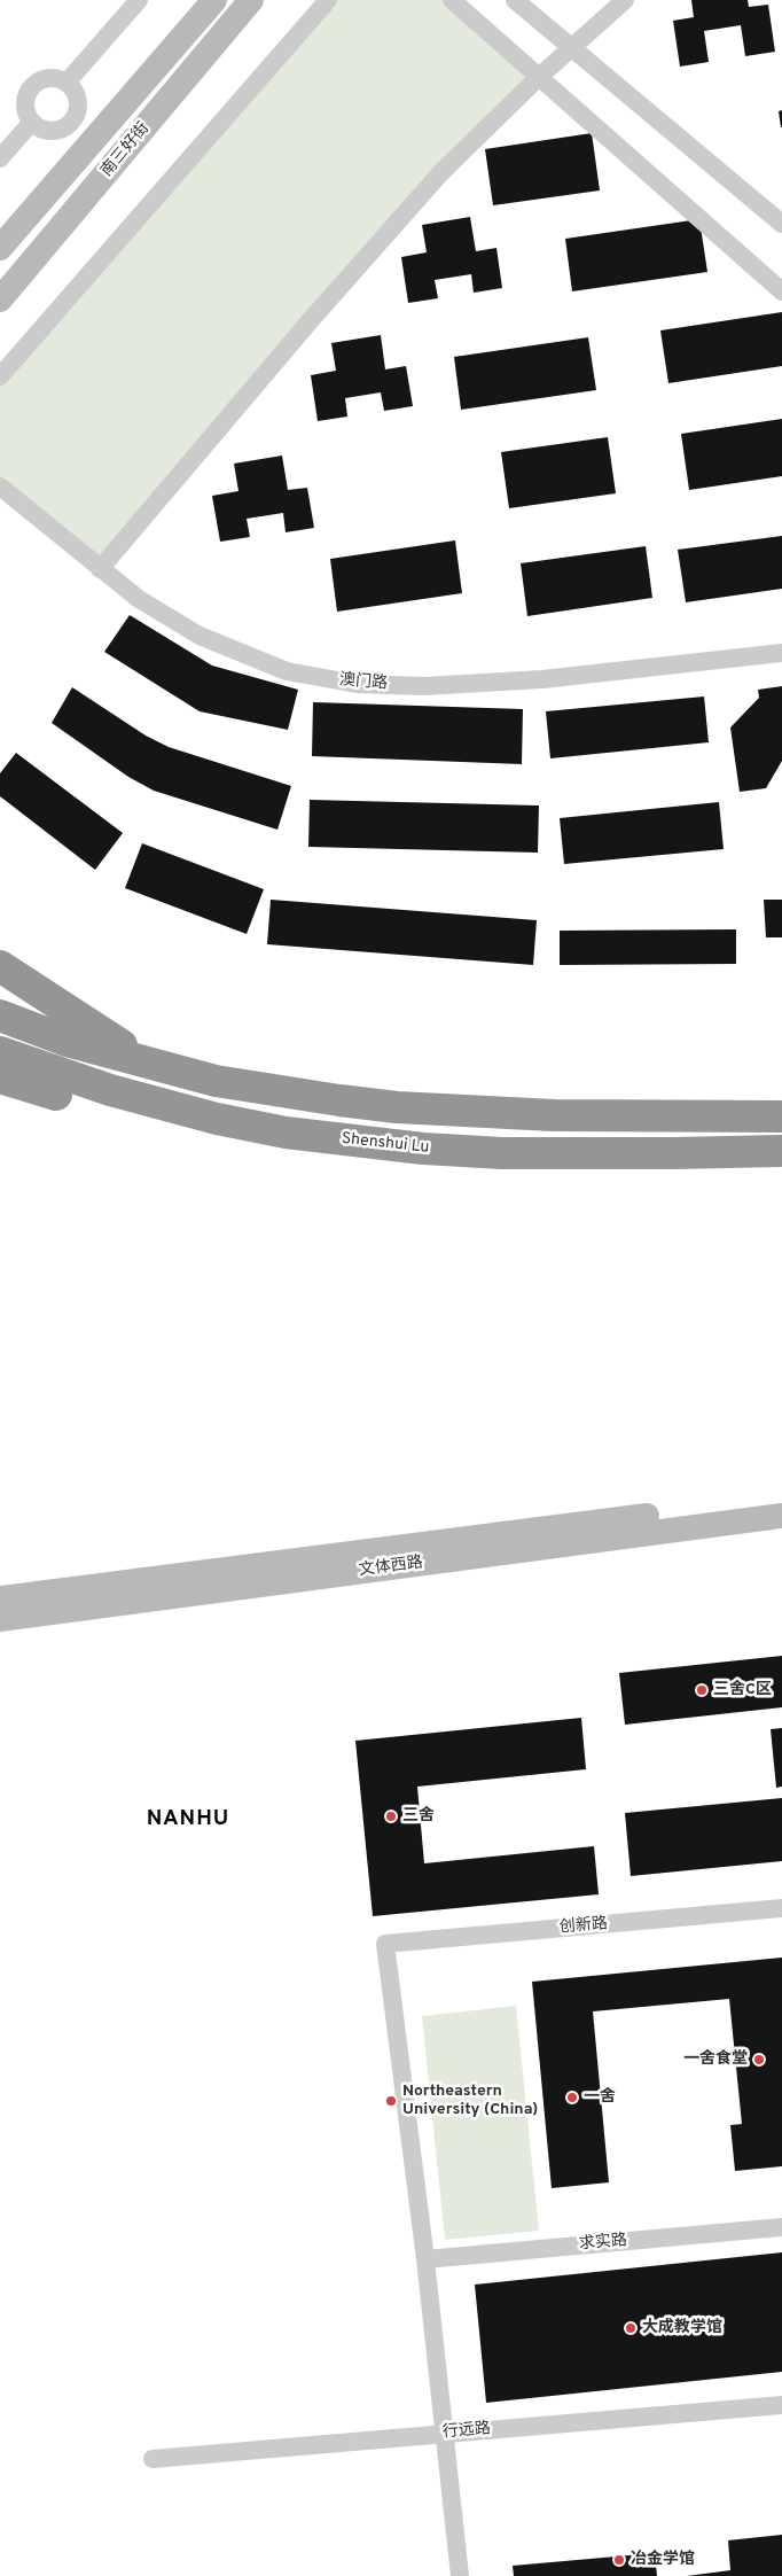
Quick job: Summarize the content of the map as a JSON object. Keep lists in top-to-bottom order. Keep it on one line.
{"streets":{"highway":["Shenshui Lu"],"street":["南三好街","澳门路","文体西路","创新路","求实路","行远路"]},"crossings":[["创新路","求实路"]],"districts":["NANHU"],"places":["三舍C区","三舍","一舍食堂","一舍","Northeastern University (China)","大成教学馆","冶金学馆"]}
